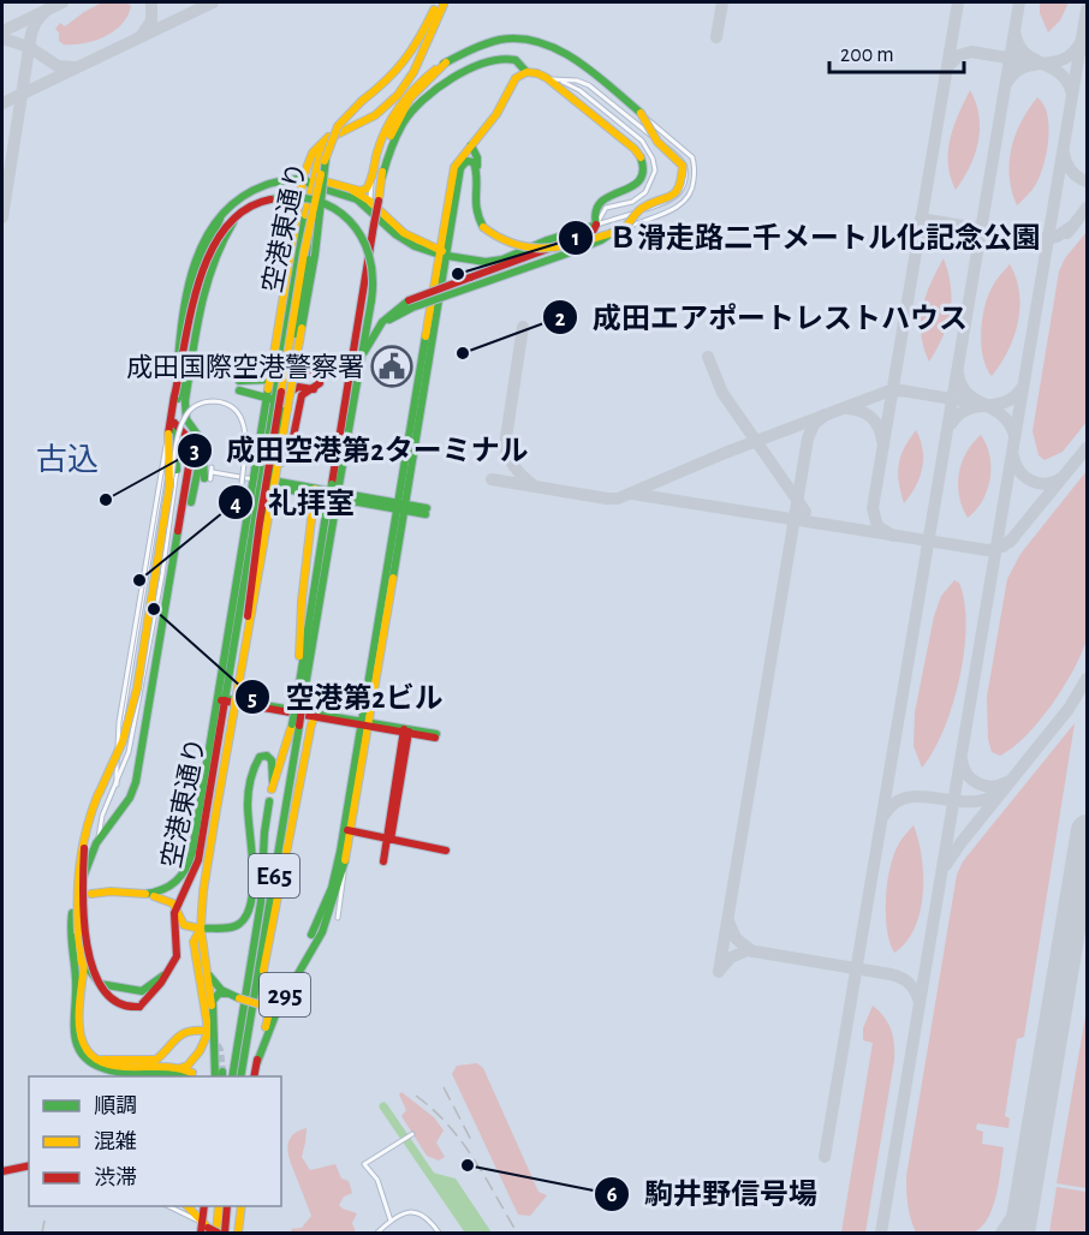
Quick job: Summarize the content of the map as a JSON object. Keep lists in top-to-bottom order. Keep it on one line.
{"streets":{"main road":["空港東通り","E65","295"]},"crossings":[["E65","295"]],"districts":["古込"],"places":{"other":["Ｂ滑走路二千メートル化記念公園","成田エアポートレストハウス","成田空港第2ターミナル","礼拝室","空港第2ビル","駒井野信号場"],"public building":["成田国際空港警察署"]},"legend":["順調","混雑","渋滞"],"scale_bar":"200 m"}
